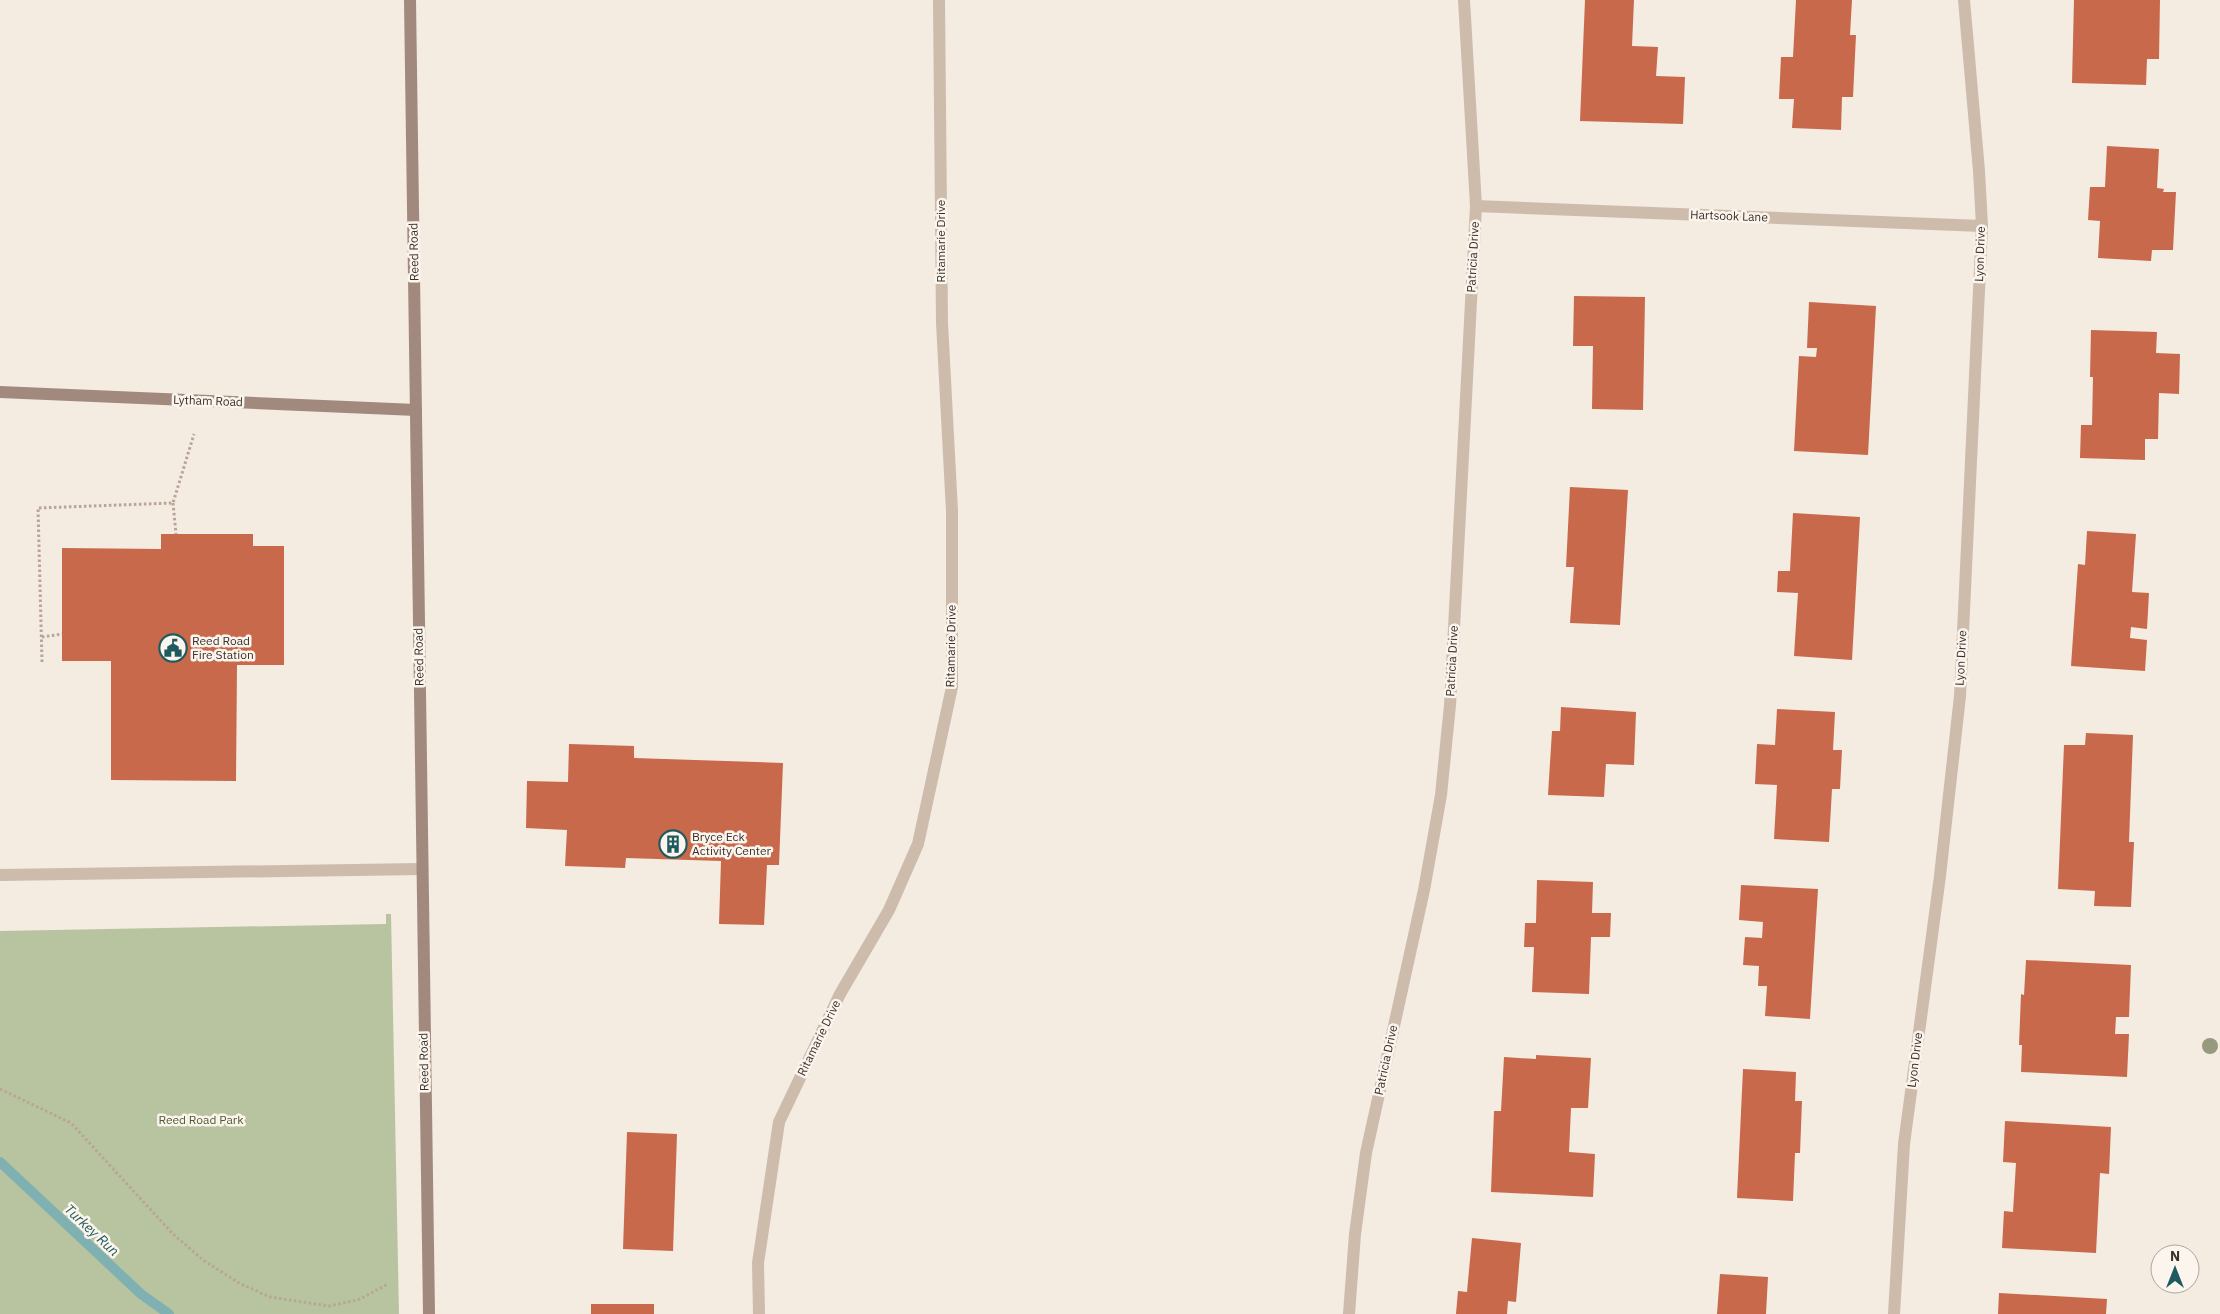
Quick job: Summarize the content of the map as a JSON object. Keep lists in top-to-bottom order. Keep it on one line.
{"streets":{"main road":["Reed Road","Lytham Road"],"street":["Hartsook Lane","Ritamarie Drive","Lyon Drive","Patricia Drive"]},"crossings":[["Hartsook Lane","Lyon Drive"],["Hartsook Lane","Patricia Drive"],["Reed Road","Lytham Road"]],"water":["Turkey Run"],"parks":["Reed Road Park"],"places":{"public building":["Reed Road Fire Station"],"building":["Bryce Eck Activity Center"]},"north":"top"}
